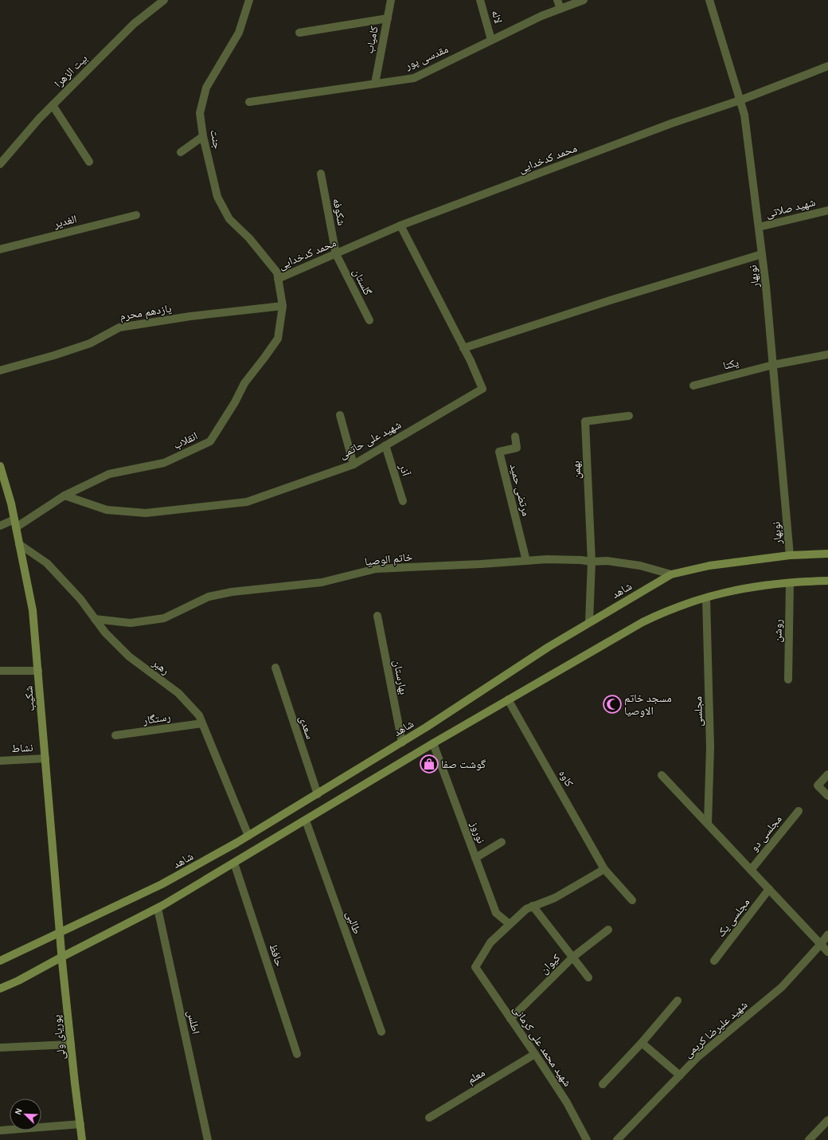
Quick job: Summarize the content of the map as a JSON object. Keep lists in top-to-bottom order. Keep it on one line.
{"streets":{"main road":["شاهد","شکیب","پوریای ولی"],"street":["لاله","کامیاب","مقدسی پور","بیت الزهرا","جنت","محمد کدخدایی","شهید صلاتی","شکوفه","الغدیر","نوبهار","گلستان","یازدهم محرم","یکتا","شهید علی حاتمی","انقلاب","آذر","بهمن","مرتضی حمید","خاتم الوصیا","روشن","رهبر","بهارستان","مجلسی","رستگار","سعدی","نشاط","کاوه","نوروز","مجلسی دو","مجلسی یک","طالبی","حافظ","کیوان","اطلس","شهید علیرضا کریمی","شهید محمد علی کرمانی","معلم"]},"crossings":[["لاله","مقدسی پور"],["کامیاب","مقدسی پور"],["جنت","محمد کدخدایی"],["جنت","انقلاب"],["محمد کدخدایی","شکوفه"],["محمد کدخدایی","نوبهار"],["محمد کدخدایی","گلستان"],["محمد کدخدایی","شهید علی حاتمی"],["محمد کدخدایی","انقلاب"],["شهید صلاتی","نوبهار"],["شکوفه","گلستان"],["نوبهار","یکتا"],["نوبهار","شاهد"],["یازدهم محرم","انقلاب"],["شهید علی حاتمی","انقلاب"],["شهید علی حاتمی","آذر"],["انقلاب","شکیب"],["بهمن","خاتم الوصیا"],["مرتضی حمید","خاتم الوصیا"],["خاتم الوصیا","شاهد"],["خاتم الوصیا","رهبر"],["شاهد","رهبر"],["شاهد","بهارستان"],["شاهد","شکیب"],["شاهد","سعدی"],["شاهد","پوریای ولی"],["رهبر","شکیب"],["رهبر","رستگار"],["شکیب","نشاط"],["شکیب","پوریای ولی"],["نوروز","شهید محمد علی کرمانی"],["کیوان","شهید محمد علی کرمانی"],["شهید محمد علی کرمانی","معلم"]],"places":{"mosque":["مسجد خاتم الاوصیا"],"shop":["گوشت صفا"]},"north":"top left"}
